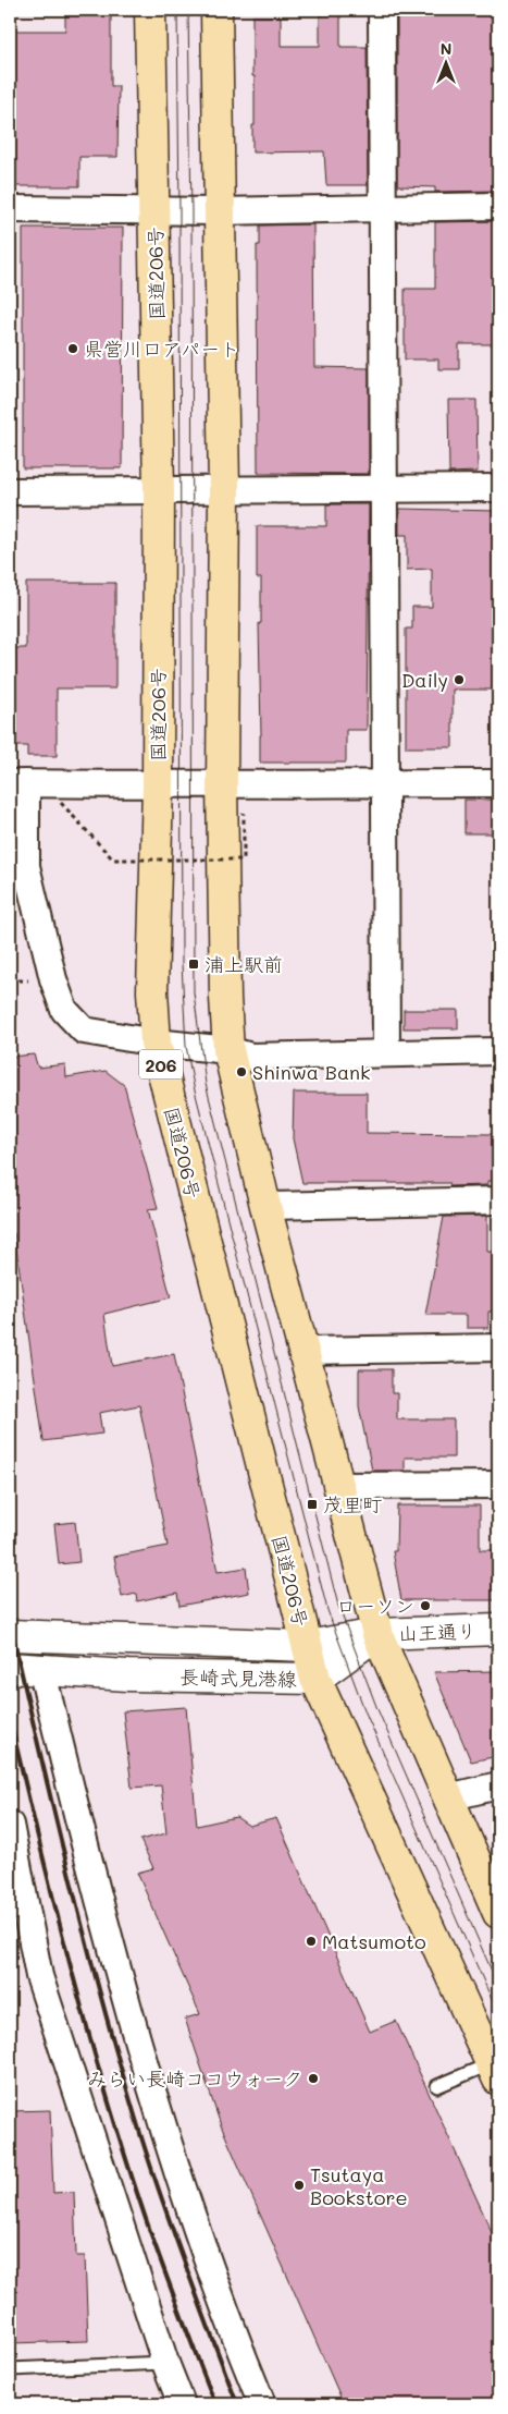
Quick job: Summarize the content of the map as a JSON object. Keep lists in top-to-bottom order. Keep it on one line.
{"streets":{"highway":["国道206号","206"],"main road":["山王通り","長崎式見港線"]},"crossings":[["国道206号","長崎式見港線"],["山王通り","長崎式見港線"]],"places":{"other":["県営川口アパート","Daily","Shinwa Bank","ローソン","Matsumoto","みらい長崎ココウォーク","Tsutaya Bookstore"],"transit":["浦上駅前","茂里町"]},"north":"top"}
